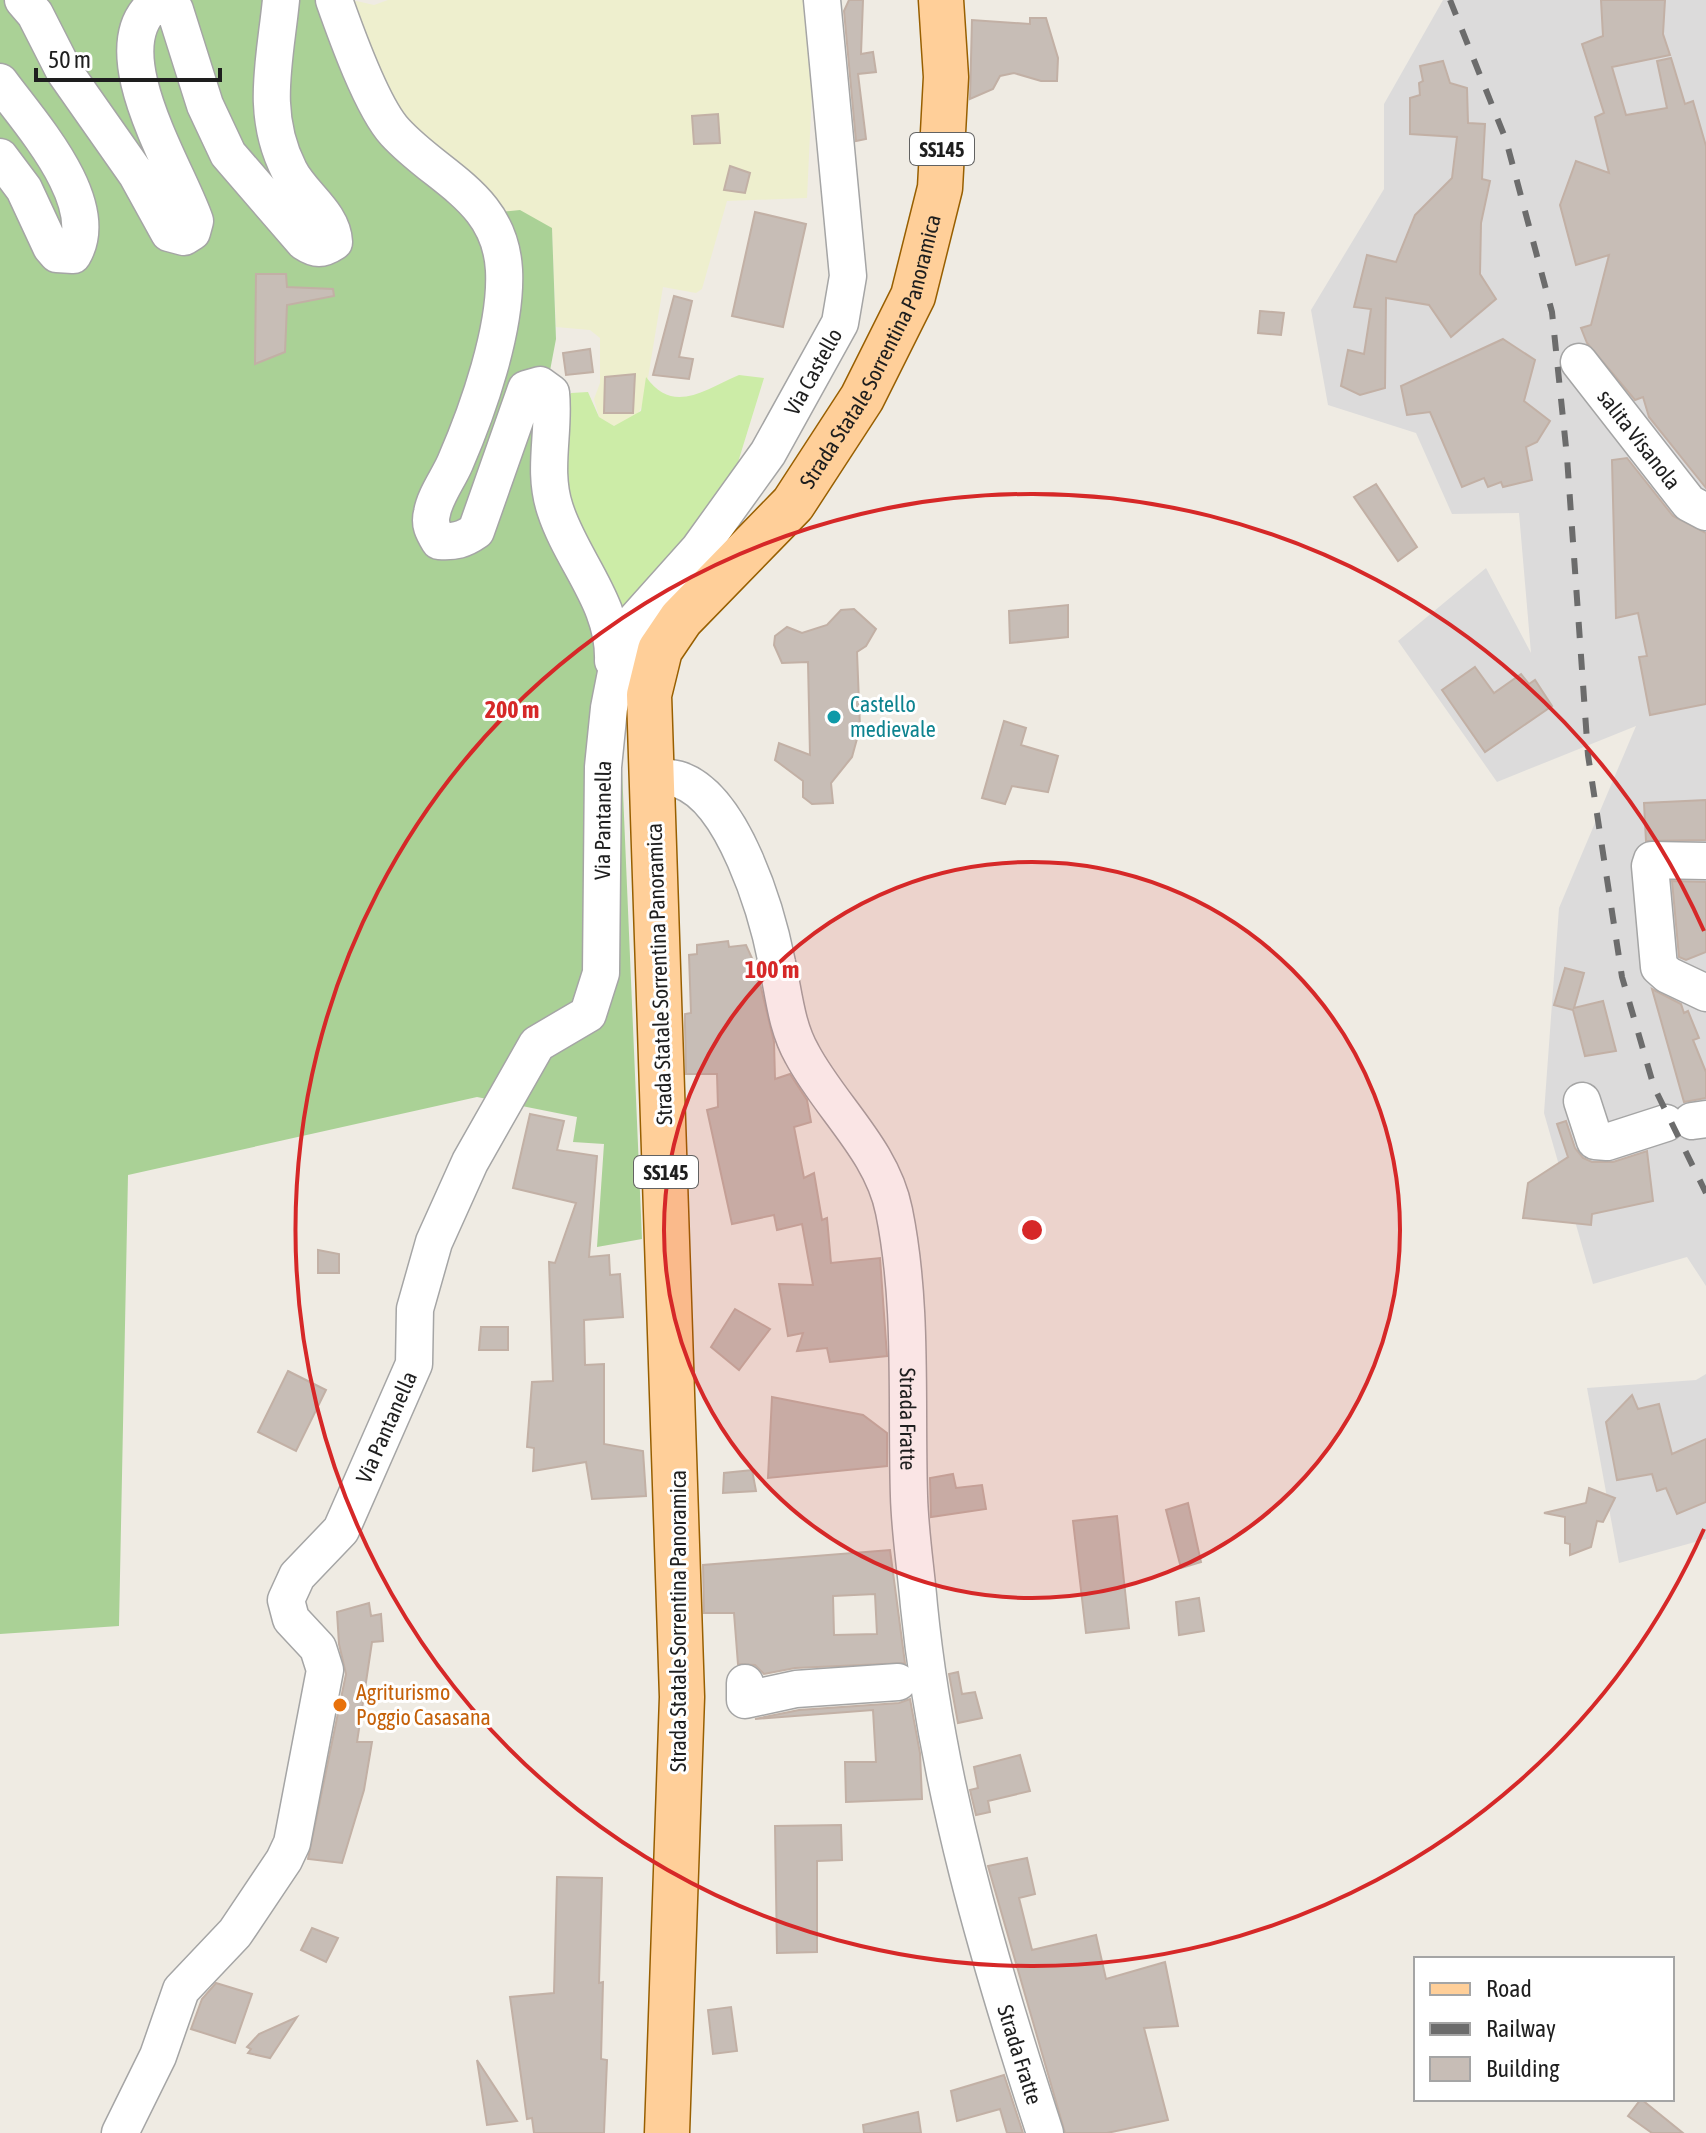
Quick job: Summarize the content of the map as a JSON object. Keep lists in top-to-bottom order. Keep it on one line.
{"streets":{"main road":["SS145","Strada Statale Sorrentina Panoramica"],"street":["Via Castello","salita Visanola","Via Pantanella","Strada Fratte"]},"crossings":[["Strada Statale Sorrentina Panoramica","Strada Fratte"],["Via Castello","Via Pantanella"]],"places":["Castello medievale","Agriturismo Poggio Casasana"],"legend":["Road","Railway","Building"],"scale_bar":"50 m","rings":["200 m","100 m"]}
